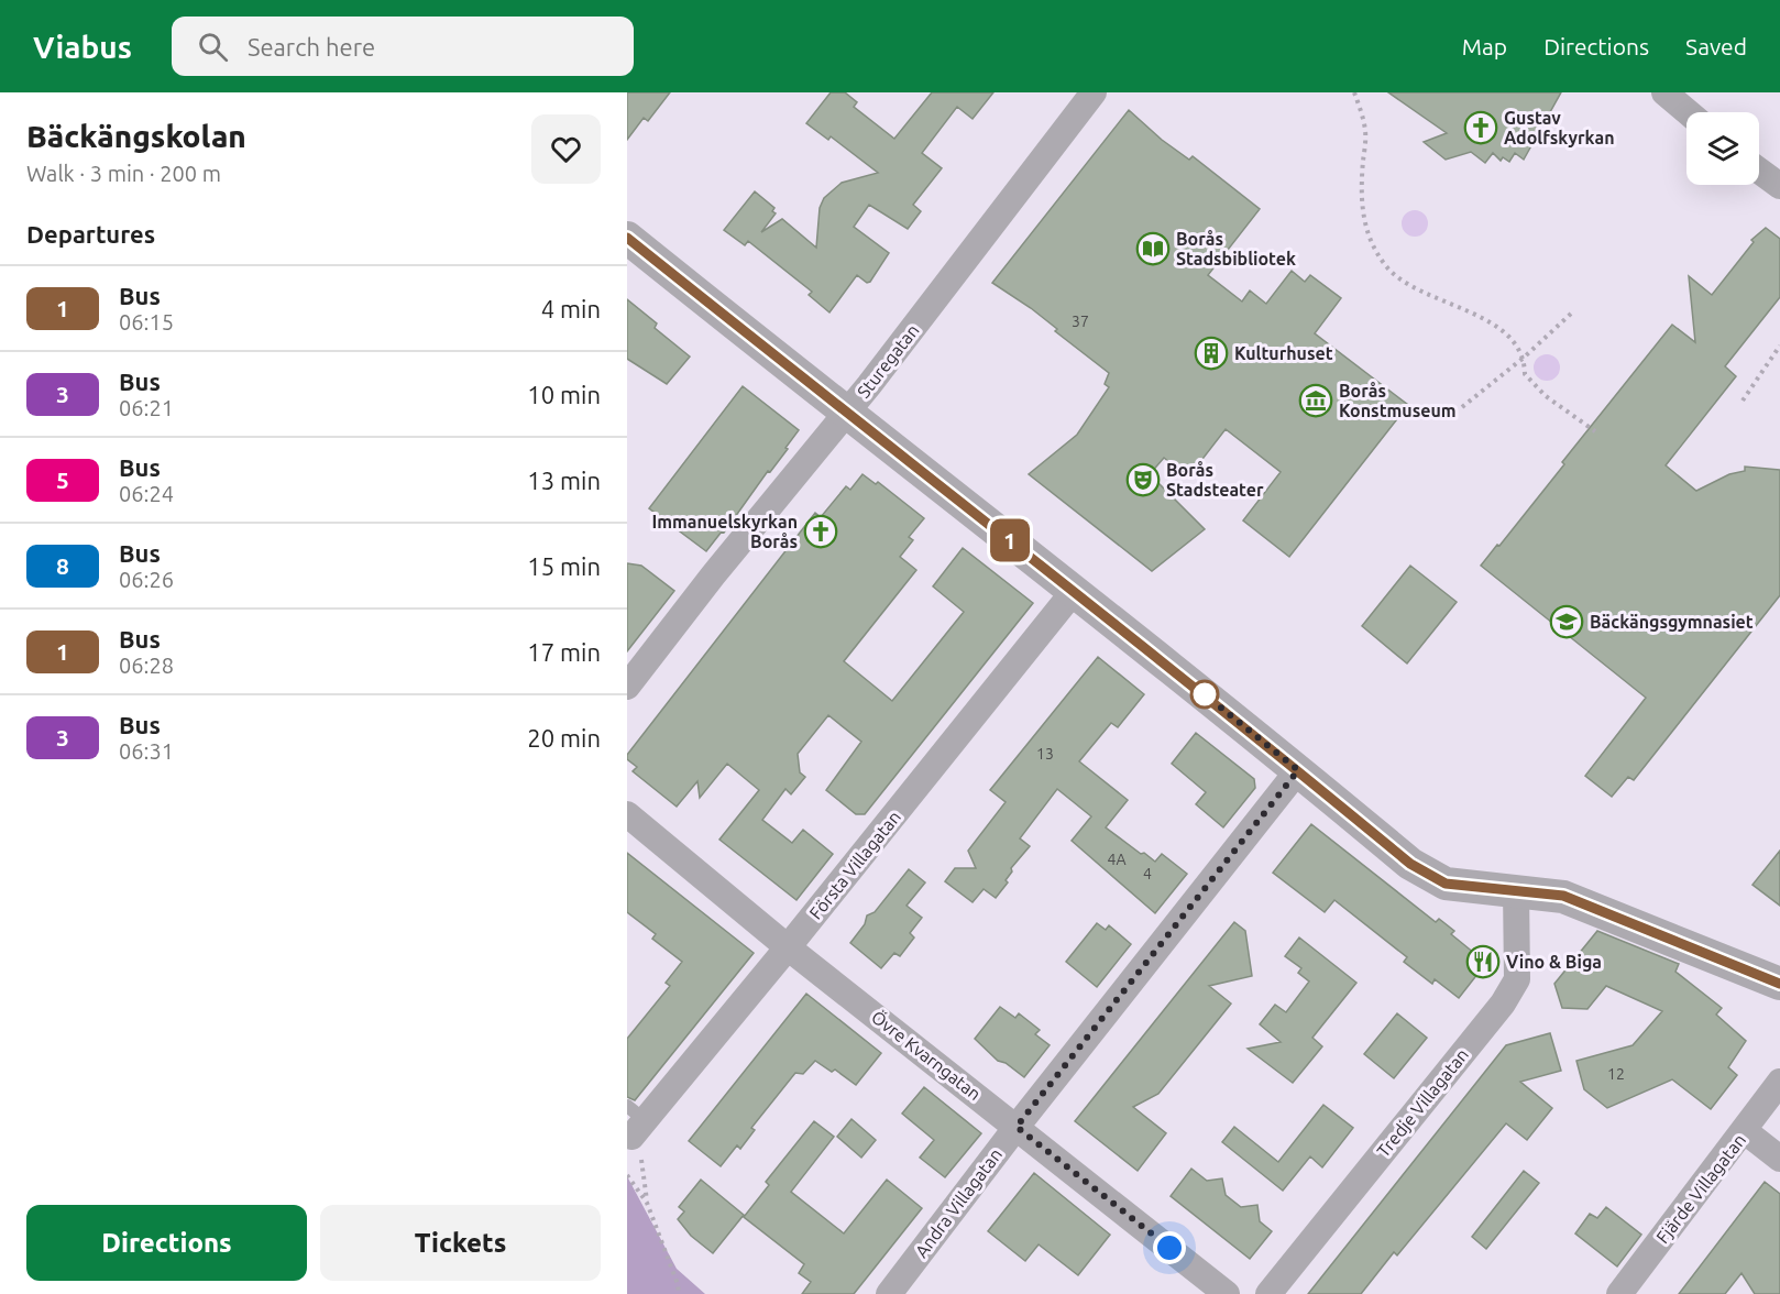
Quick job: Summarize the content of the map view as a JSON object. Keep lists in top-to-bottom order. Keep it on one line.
{"streets":{"street":["Sturegatan","Första Villagatan","Övre Kvarngatan","Tredje Villagatan","Fjärde Villagatan","Andra Villagatan"]},"crossings":[["Första Villagatan","Övre Kvarngatan"],["Övre Kvarngatan","Andra Villagatan"]],"places":{"church":["Gustav Adolfskyrkan","Immanuelskyrkan Borås"],"library":["Borås Stadsbibliotek"],"building":["Kulturhuset"],"museum":["Borås Konstmuseum"],"theatre":["Borås Stadsteater"],"school or university":["Bäckängsgymnasiet"],"restaurant":["Vino & Biga"]},"lines":["bus line 1"],"house_numbers":["37","13","4A","4","12"],"page":{"header":"Viabus","search":"Search here","nav":["Map","Directions","Saved"],"heading":[["Bäckängskolan","Walk · 3 min · 200 m"],"Departures"],"on_map":"1","list":[{"mark":"1","name":"Bus","note":"06:15","value":"4 min"},{"mark":"3","name":"Bus","note":"06:21","value":"10 min"},{"mark":"5","name":"Bus","note":"06:24","value":"13 min"},{"mark":"8","name":"Bus","note":"06:26","value":"15 min"},{"mark":"1","name":"Bus","note":"06:28","value":"17 min"},{"mark":"3","name":"Bus","note":"06:31","value":"20 min"}],"buttons":["Directions","Tickets"]}}
